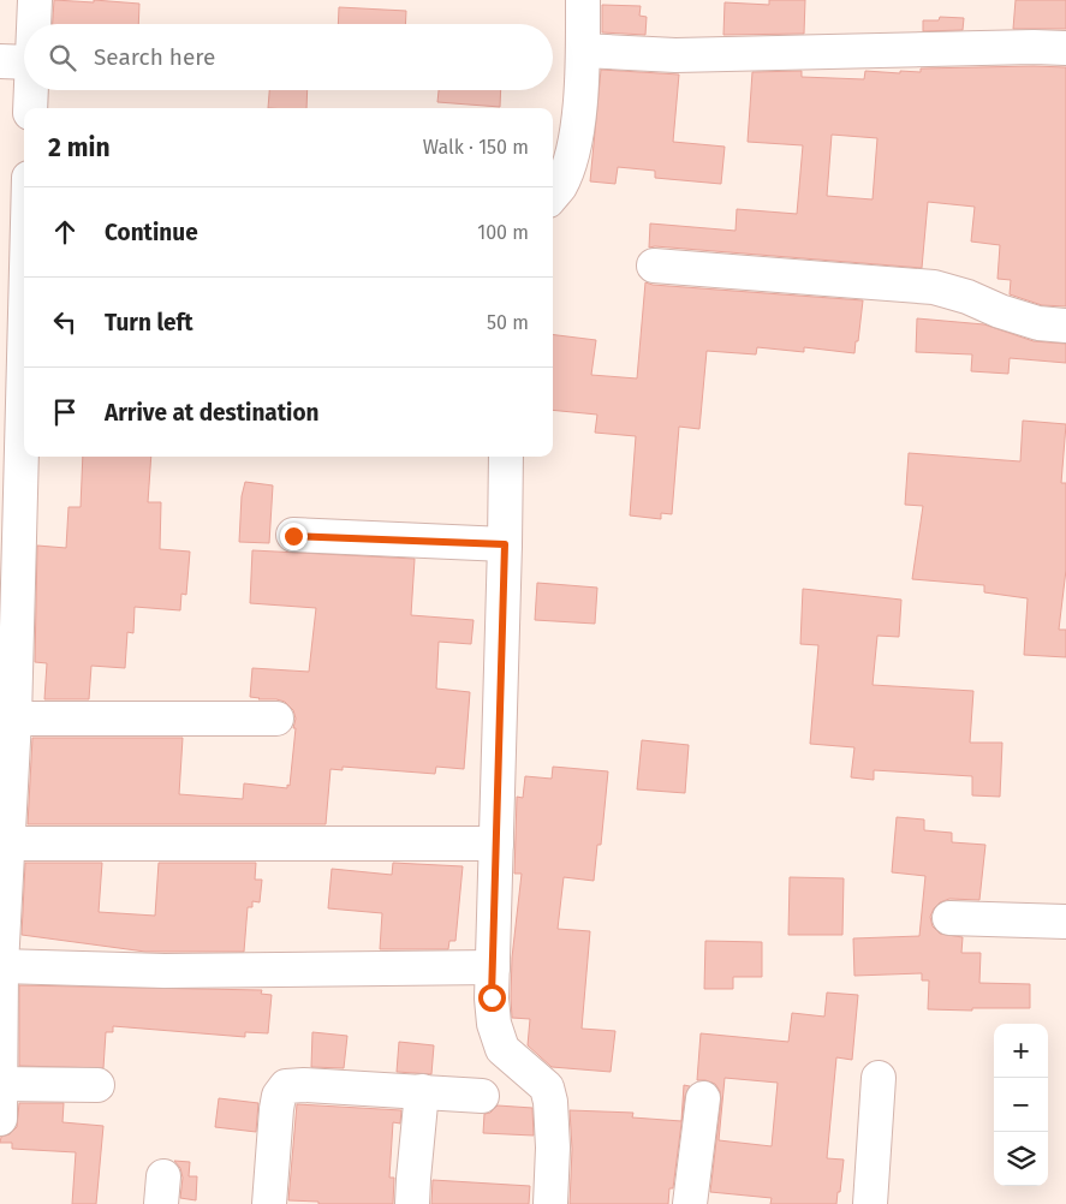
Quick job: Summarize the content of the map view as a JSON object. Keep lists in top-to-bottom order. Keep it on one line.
{"page":{"search":"Search here","heading":["2 min","Walk · 150 m"],"list":[["Continue","100 m"],["Turn left","50 m"],"Arrive at destination"],"map_buttons":["+","−"]}}
